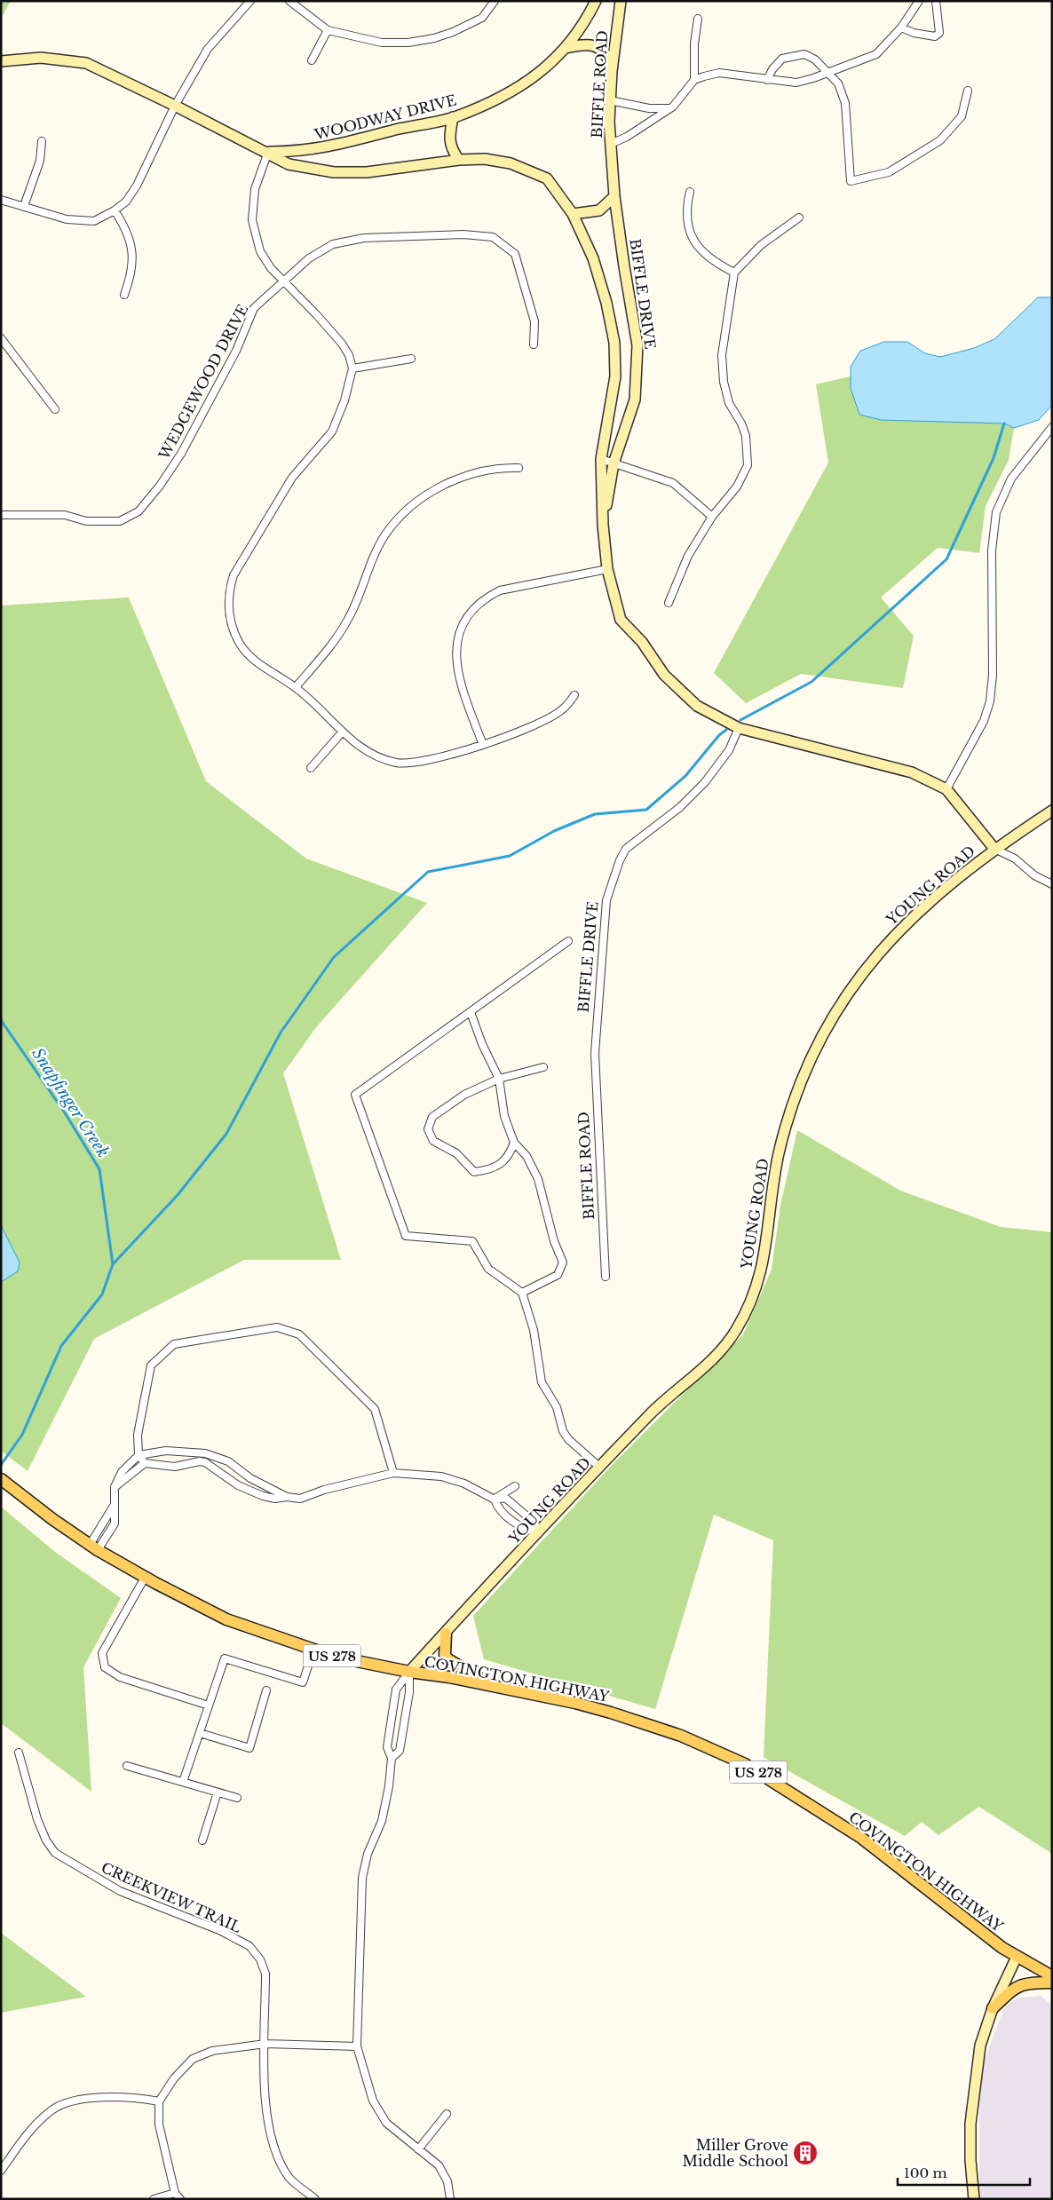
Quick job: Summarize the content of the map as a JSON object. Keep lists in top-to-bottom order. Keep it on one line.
{"streets":{"main road":["US 278","COVINGTON HIGHWAY"],"street":["BIFFLE ROAD","WOODWAY DRIVE","BIFFLE DRIVE","WEDGEWOOD DRIVE","YOUNG ROAD","CREEKVIEW TRAIL"]},"crossings":[["BIFFLE ROAD","BIFFLE DRIVE"],["WOODWAY DRIVE","BIFFLE DRIVE"],["BIFFLE DRIVE","YOUNG ROAD"],["YOUNG ROAD","COVINGTON HIGHWAY"]],"water":["Snapfinger Creek"],"places":{"building":["Miller Grove Middle School"]},"scale_bar":"100 m"}
